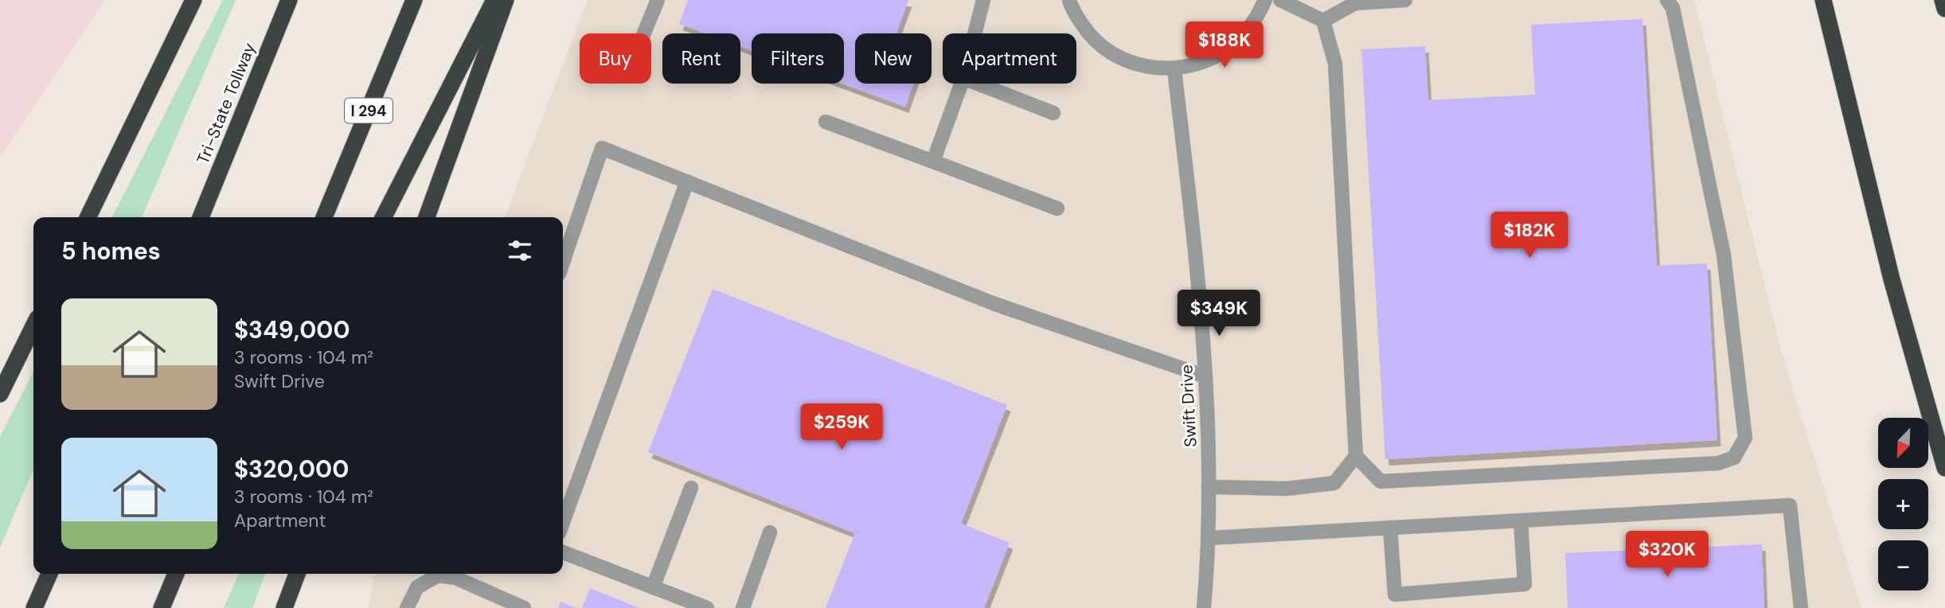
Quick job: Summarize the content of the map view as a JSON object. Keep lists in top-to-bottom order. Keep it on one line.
{"streets":{"highway":["Tri-State Tollway","I 294"],"street":["Swift Drive"]},"north":"bottom left","page":{"price":["$188K","$182K","$349K","$259K","$320K"],"chip":["Buy","Rent","Filters","New","Apartment"],"heading":"5 homes","list":[{"name":"$349,000","note":"3 rooms · 104 m² · Swift Drive"},{"name":"$320,000","note":"3 rooms · 104 m² · Apartment"}],"map_buttons":["+","−"]}}
